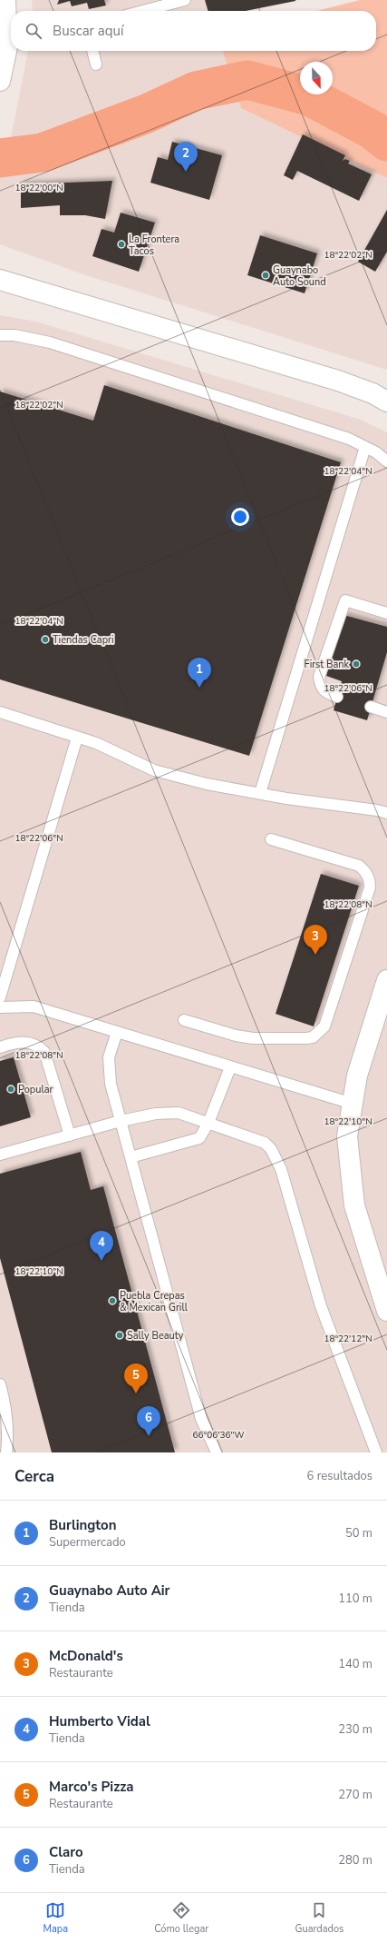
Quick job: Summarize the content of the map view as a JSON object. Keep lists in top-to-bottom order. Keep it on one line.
{"places":["La Frontera Tacos","Guaynabo Auto Sound","Tiendas Capri","First Bank","Popular","Puebla Crepas & Mexican Grill","Sally Beauty"],"north":"bottom","page":{"search":"Buscar aquí","pins":["2","1","3","4","5","6"],"heading":["Cerca","6 resultados"],"list":[{"mark":"1","name":"Burlington","note":"Supermercado","value":"50 m"},{"mark":"2","name":"Guaynabo Auto Air","note":"Tienda","value":"110 m"},{"mark":"3","name":"McDonald's","note":"Restaurante","value":"140 m"},{"mark":"4","name":"Humberto Vidal","note":"Tienda","value":"230 m"},{"mark":"5","name":"Marco's Pizza","note":"Restaurante","value":"270 m"},{"mark":"6","name":"Claro","note":"Tienda","value":"280 m"}],"nav":["Mapa","Cómo llegar","Guardados"]},"coordinates":["18°22'00\"N","18°22'02\"N","18°22'04\"N","18°22'06\"N","18°22'08\"N","18°22'10\"N","18°22'12\"N","66°06'36\"W"]}
